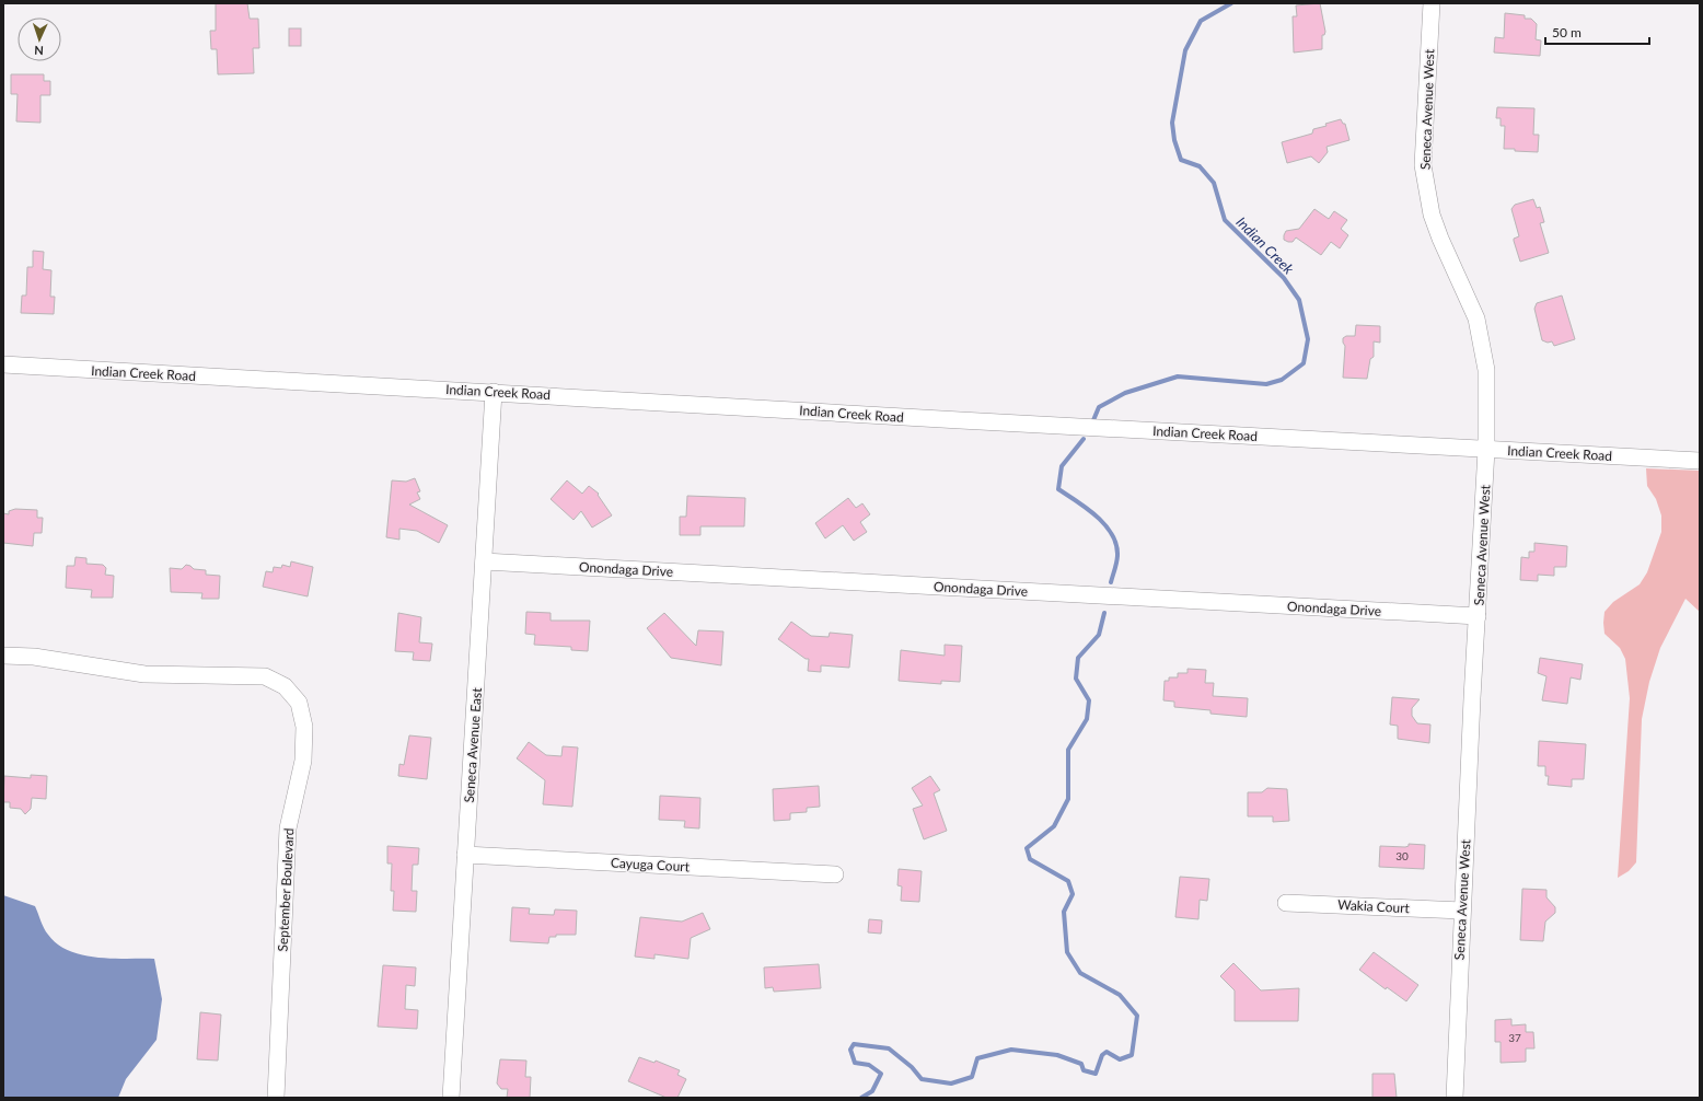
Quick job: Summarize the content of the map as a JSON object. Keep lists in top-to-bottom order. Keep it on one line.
{"streets":{"street":["Seneca Avenue West","Indian Creek Road","Onondaga Drive","Seneca Avenue East","Cayuga Court","September Boulevard","Wakia Court"]},"crossings":[["Seneca Avenue West","Indian Creek Road"],["Seneca Avenue West","Onondaga Drive"],["Seneca Avenue West","Wakia Court"],["Indian Creek Road","Seneca Avenue East"],["Onondaga Drive","Seneca Avenue East"],["Seneca Avenue East","Cayuga Court"]],"water":["Indian Creek"],"house_numbers":["30","37"],"scale_bar":"50 m","north":"bottom"}
